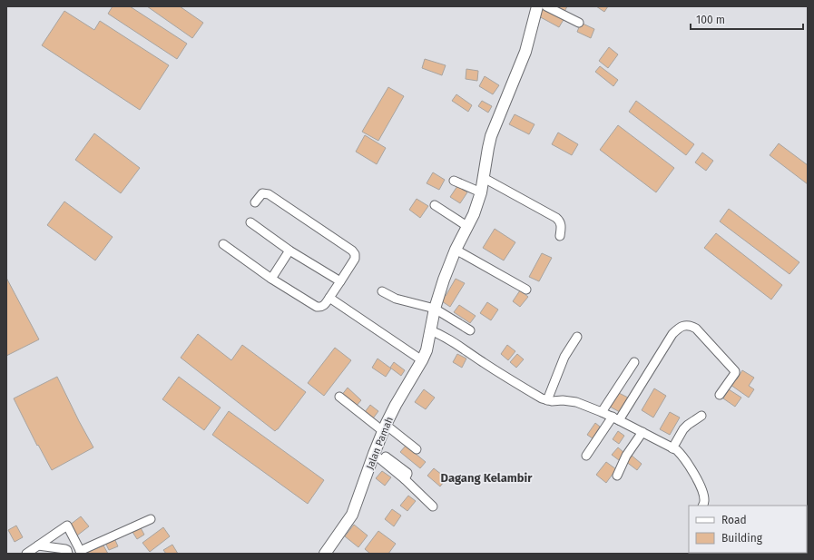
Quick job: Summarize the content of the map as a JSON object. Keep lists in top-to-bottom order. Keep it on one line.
{"streets":{"street":["Jalan Pamah"]},"districts":["Dagang Kelambir"],"legend":["Road","Building"],"scale_bar":"100 m"}
